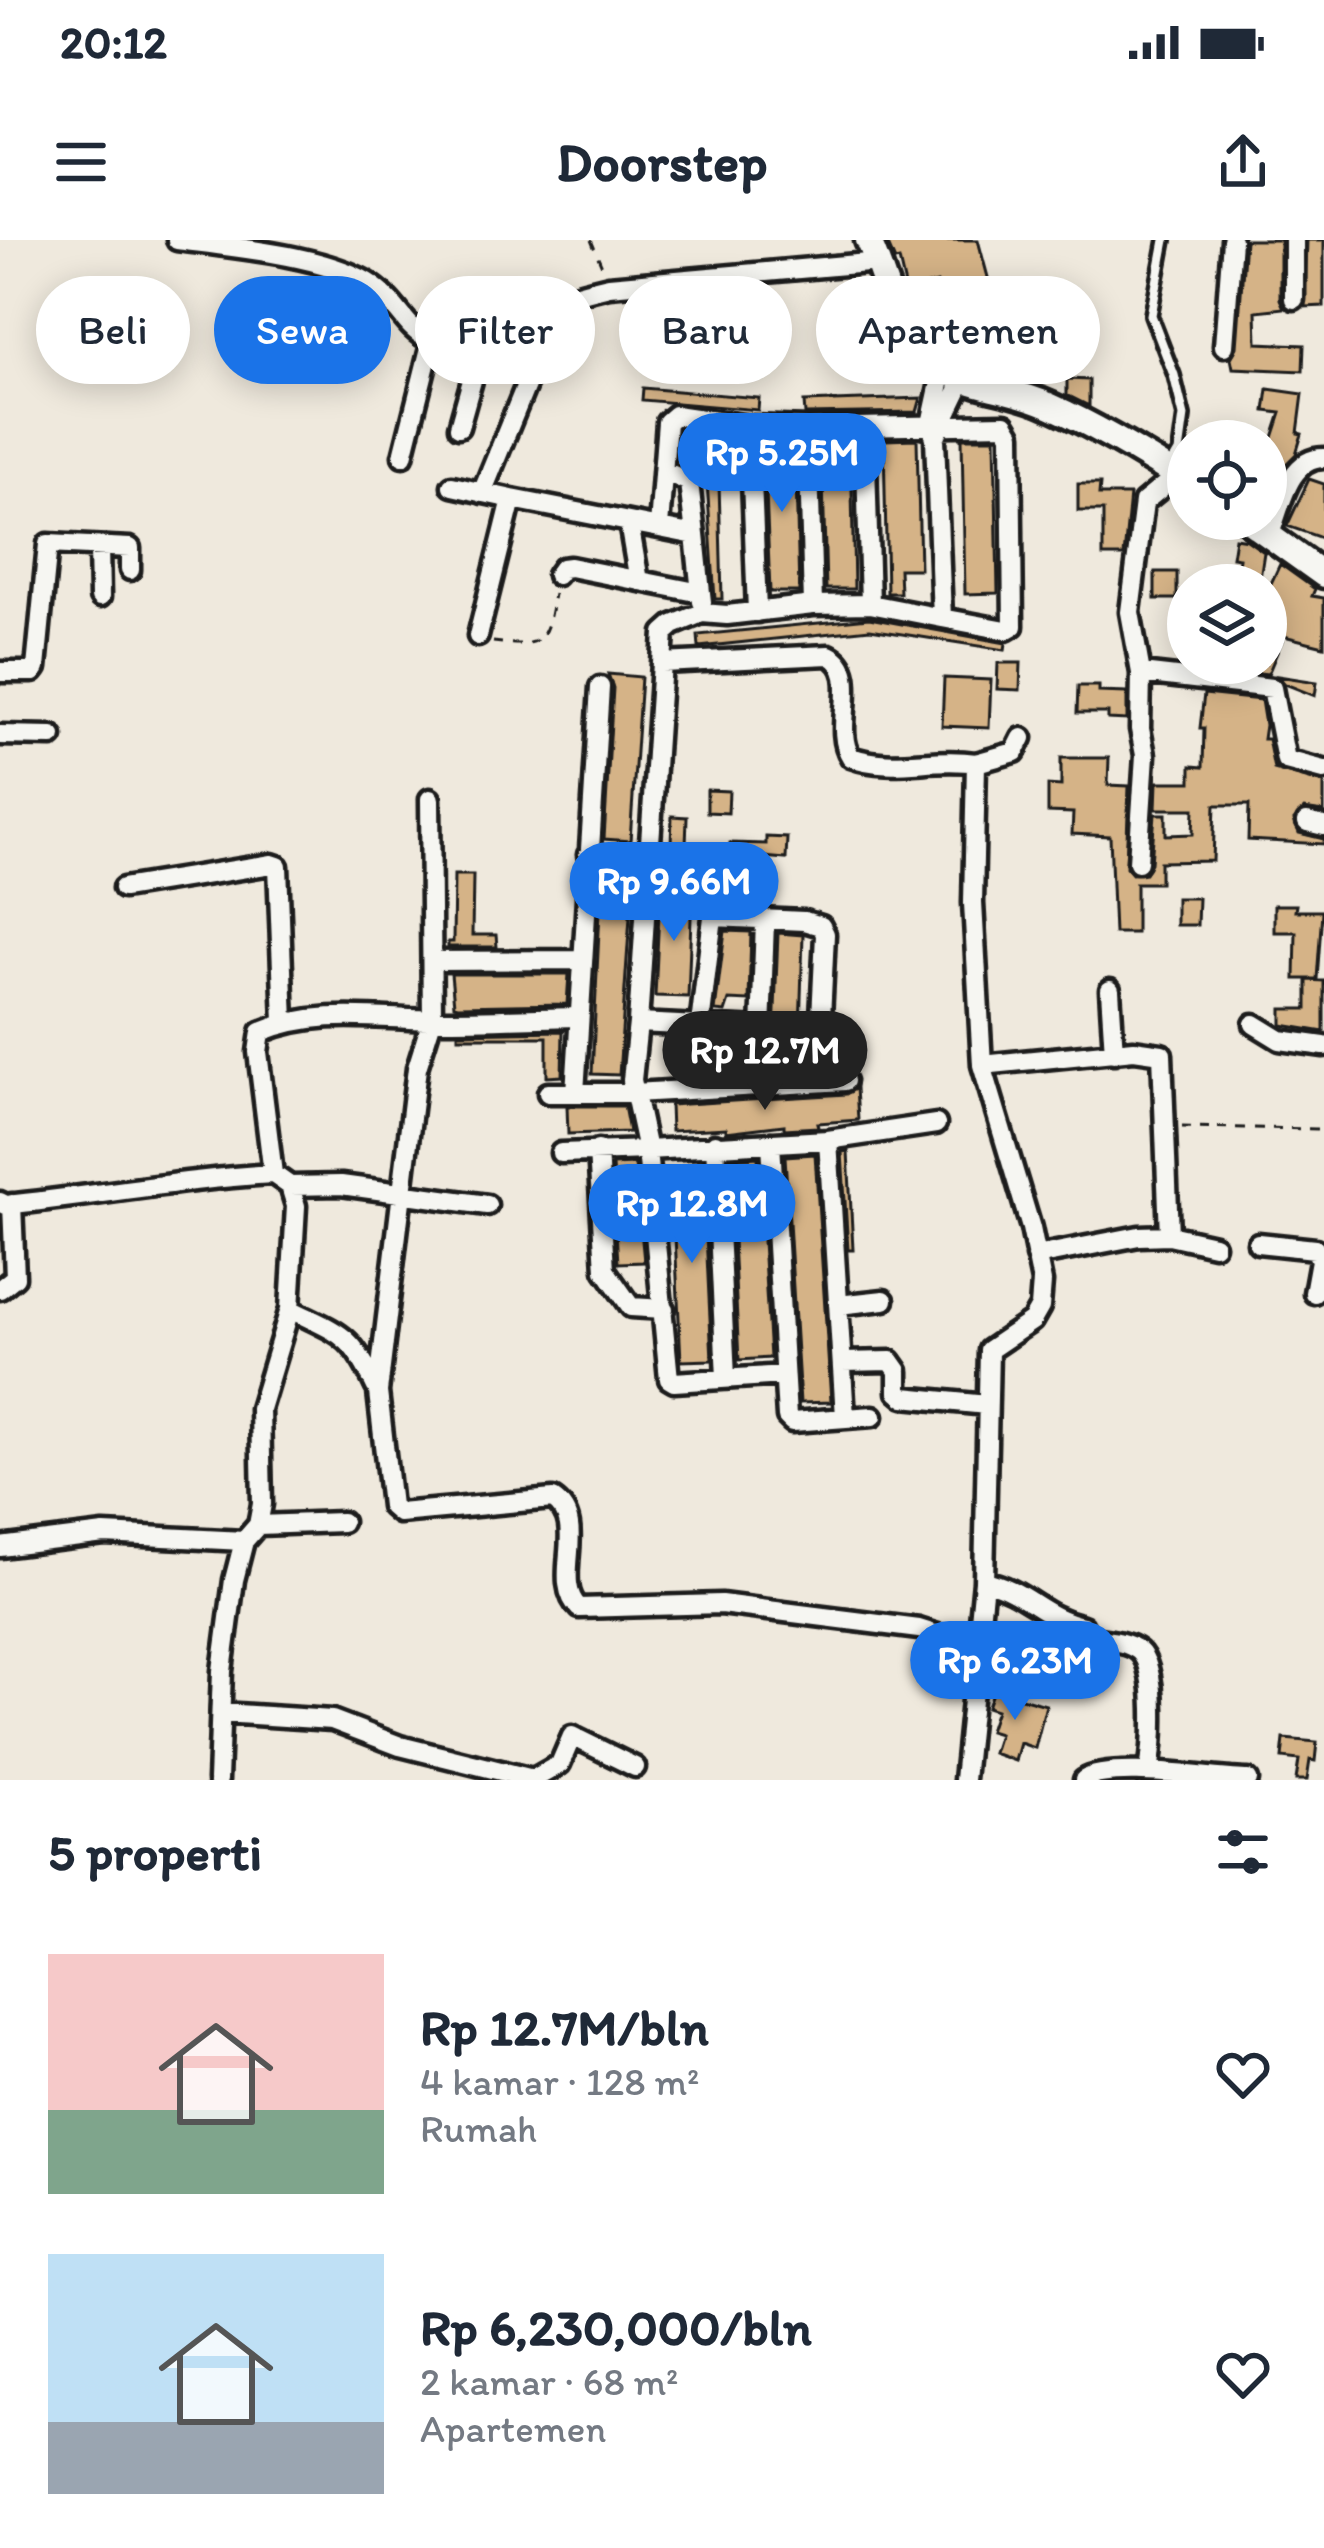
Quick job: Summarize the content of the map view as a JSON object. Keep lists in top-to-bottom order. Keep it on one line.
{"page":{"status":"20:12","header":"Doorstep","chip":["Beli","Sewa","Filter","Baru","Apartemen"],"price":["Rp 5.25M","Rp 9.66M","Rp 12.7M","Rp 12.8M","Rp 6.23M"],"heading":"5 properti","list":[{"name":"Rp 12.7M/bln","note":"4 kamar · 128 m² · Rumah"},{"name":"Rp 6,230,000/bln","note":"2 kamar · 68 m² · Apartemen"}]}}
